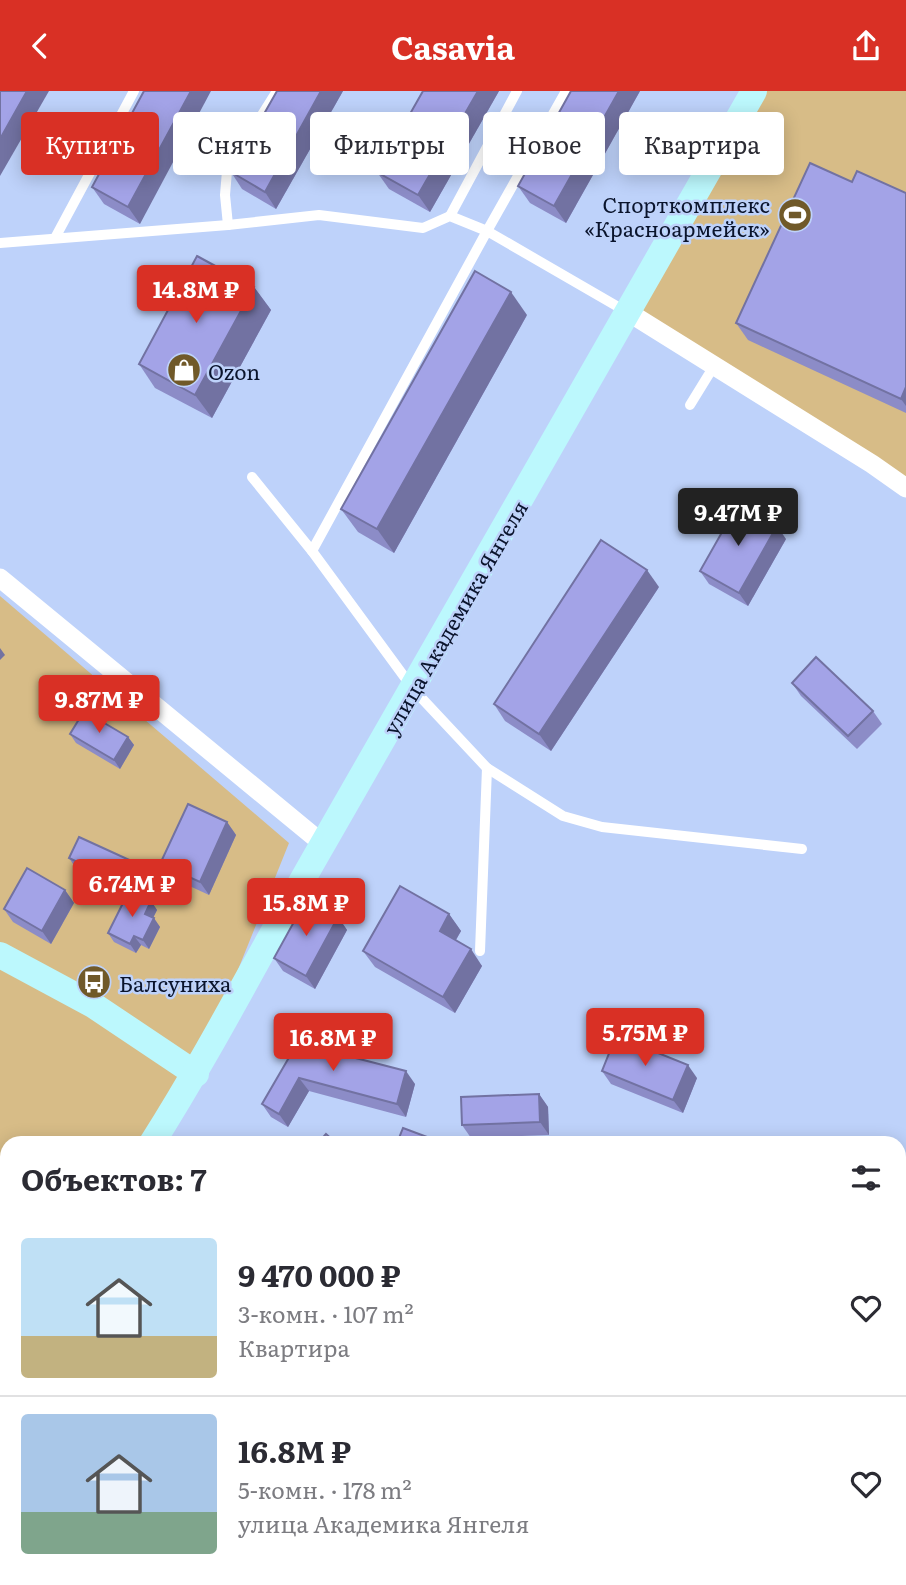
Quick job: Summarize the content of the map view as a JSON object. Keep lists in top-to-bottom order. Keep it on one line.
{"streets":{"main road":["улица Академика Янгеля"]},"places":{"sports":["Спорткомплекс «Красноармейск»"],"shop":["Ozon"],"bus stop":["Балсуниха"]},"page":{"header":"Casavia","chip":["Купить","Снять","Фильтры","Новое","Квартира"],"price":["14.8M ₽","9.47M ₽","9.87M ₽","6.74M ₽","15.8M ₽","5.75M ₽","16.8M ₽"],"heading":"Объектов: 7","list":[{"name":"9 470 000 ₽","note":"3-комн. · 107 m² · Квартира"},{"name":"16.8M ₽","note":"5-комн. · 178 m² · улица Академика Янгеля"}]}}
